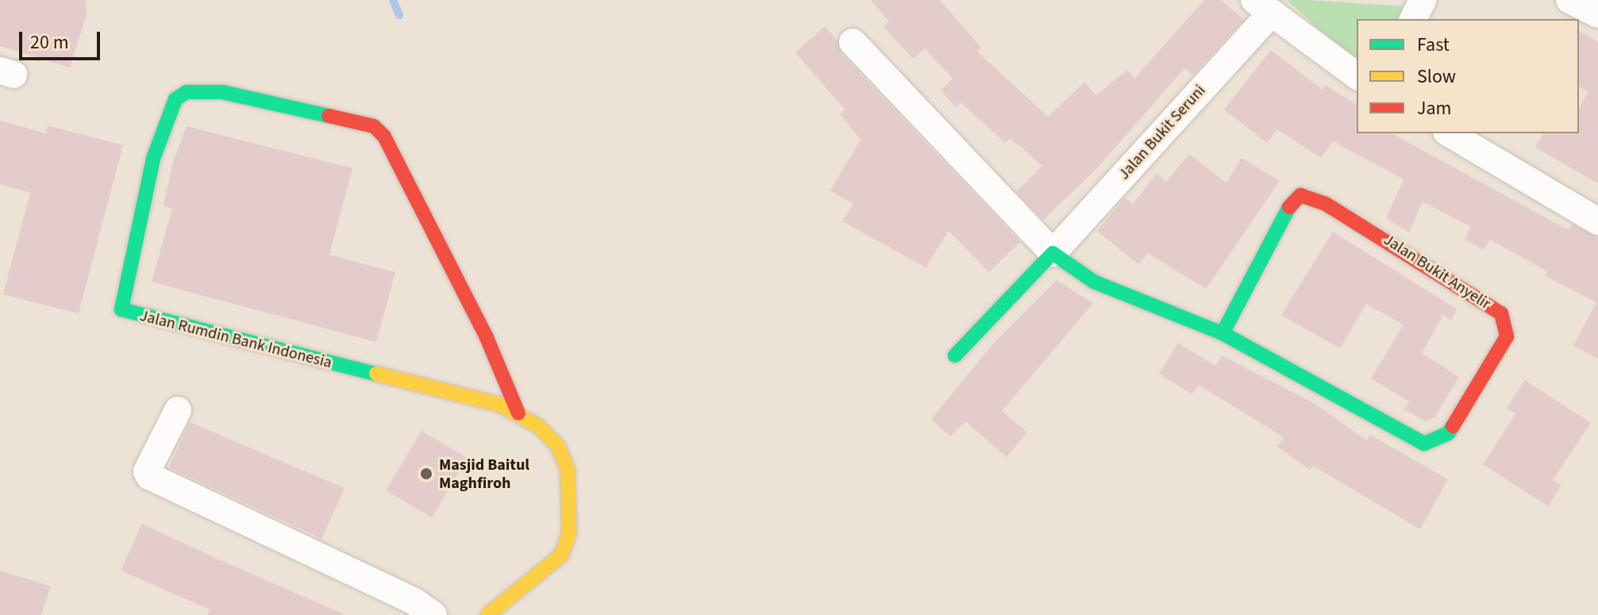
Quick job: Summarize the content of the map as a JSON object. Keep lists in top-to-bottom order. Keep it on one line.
{"streets":{"street":["Jalan Bukit Seruni","Jalan Bukit Anyelir","Jalan Rumdin Bank Indonesia"]},"crossings":[["Jalan Bukit Seruni","Jalan Bukit Anyelir"]],"places":["Masjid Baitul Maghfiroh"],"legend":["Fast","Slow","Jam"],"scale_bar":"20 m"}
